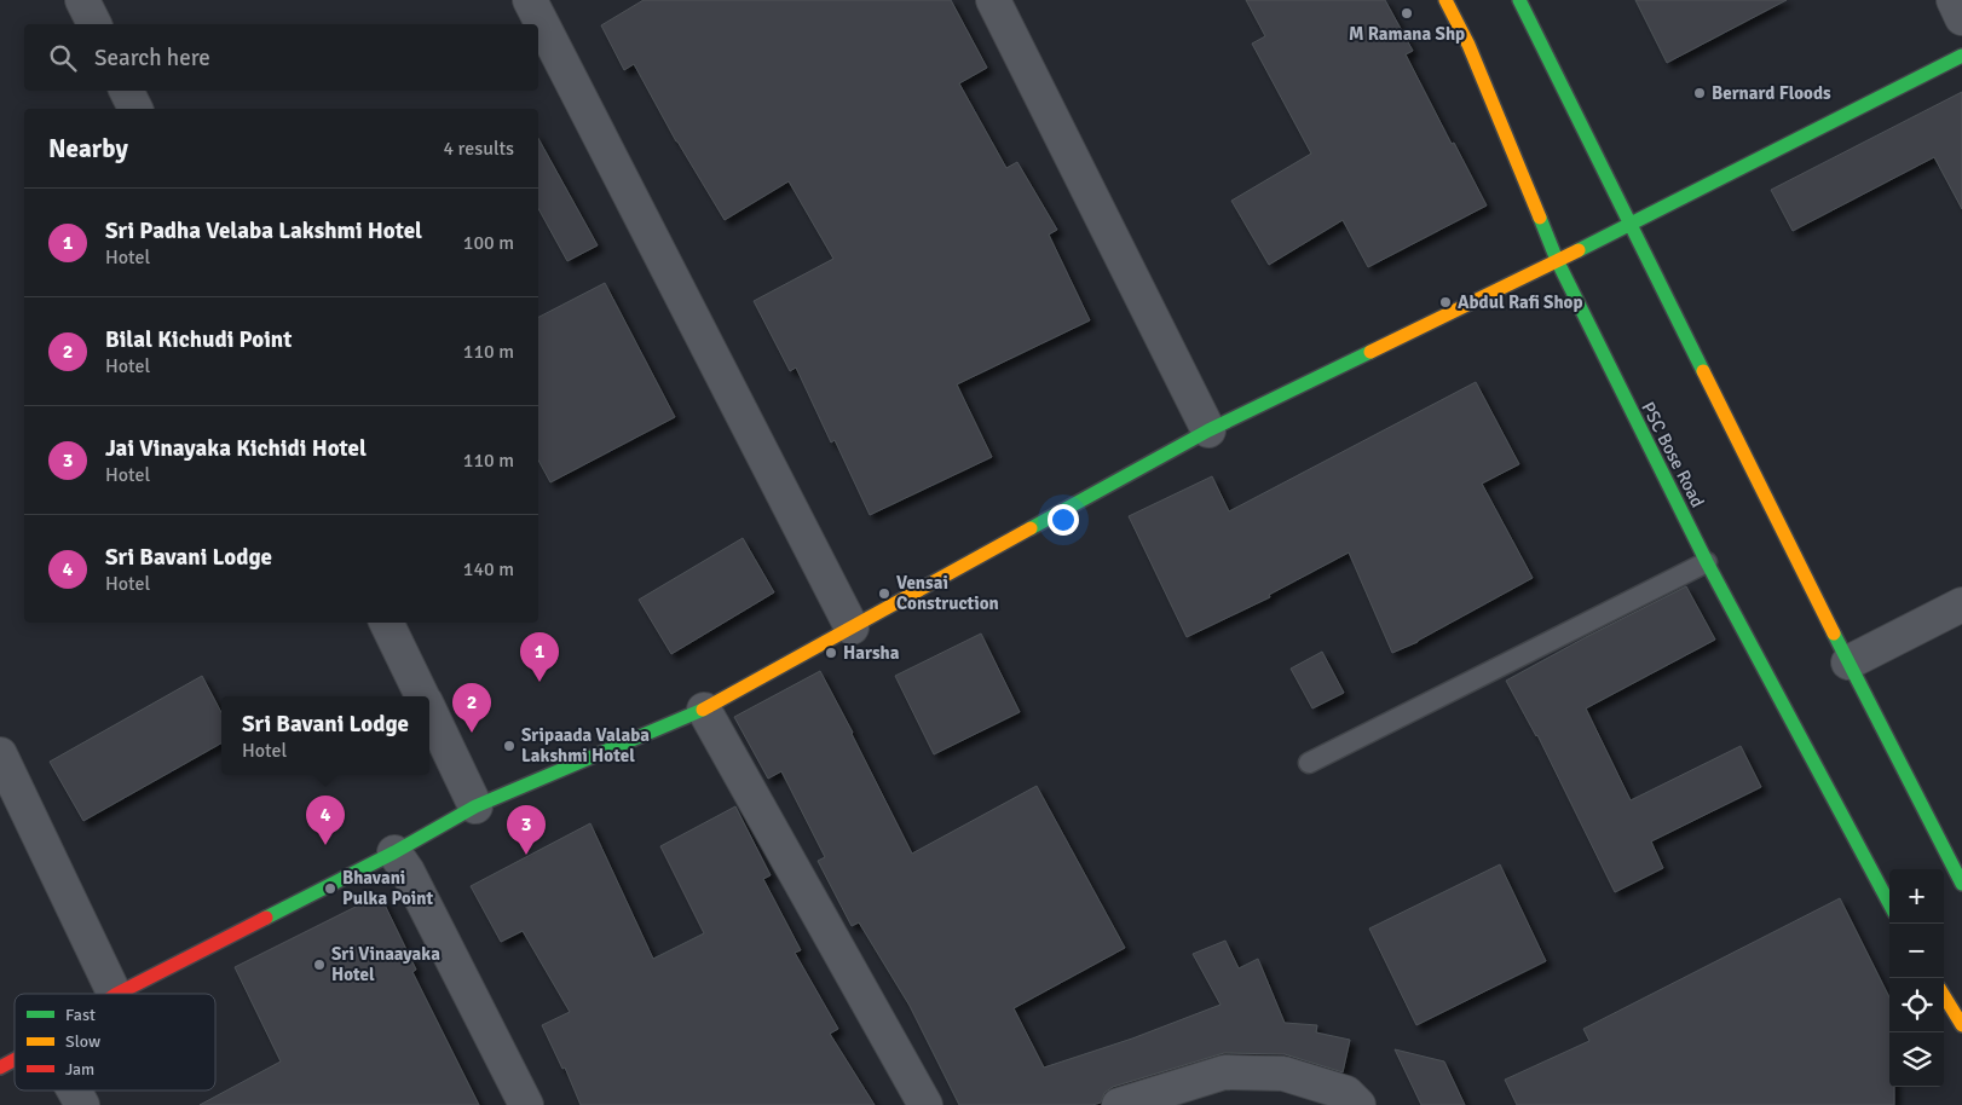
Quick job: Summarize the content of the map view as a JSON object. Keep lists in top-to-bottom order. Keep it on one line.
{"streets":{"street":["PSC Bose Road"]},"places":["M Ramana Shp","Bernard Floods","Abdul Rafi Shop","Vensai Construction","Harsha","Sripaada Valaba Lakshmi Hotel","Bhavani Pulka Point","Sri Vinaayaka Hotel"],"legend":["Fast","Slow","Jam"],"page":{"search":"Search here","heading":["Nearby","4 results"],"list":[{"mark":"1","name":"Sri Padha Velaba Lakshmi Hotel","note":"Hotel","value":"100 m"},{"mark":"2","name":"Bilal Kichudi Point","note":"Hotel","value":"110 m"},{"mark":"3","name":"Jai Vinayaka Kichidi Hotel","note":"Hotel","value":"110 m"},{"mark":"4","name":"Sri Bavani Lodge","note":"Hotel","value":"140 m"}],"pins":["1","2","4","3"],"popup":["Sri Bavani Lodge","Hotel"],"map_buttons":["+","−"]}}
